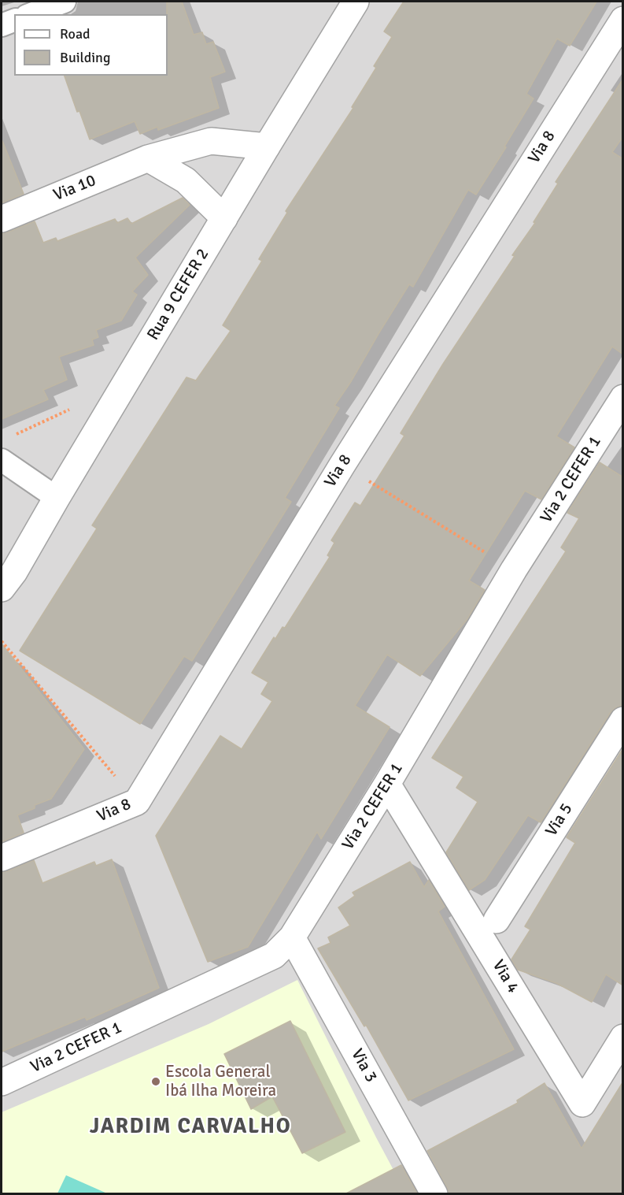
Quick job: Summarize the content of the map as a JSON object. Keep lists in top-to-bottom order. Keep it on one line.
{"streets":{"street":["Via 8","Via 10","Rua 9 CEFER 2","Via 2 CEFER 1","Via 5","Via 4","Via 3"]},"crossings":[["Via 10","Rua 9 CEFER 2"],["Via 2 CEFER 1","Via 4"],["Via 2 CEFER 1","Via 3"]],"districts":["JARDIM CARVALHO"],"places":["Escola General Ibá Ilha Moreira"],"legend":["Road","Building"]}
